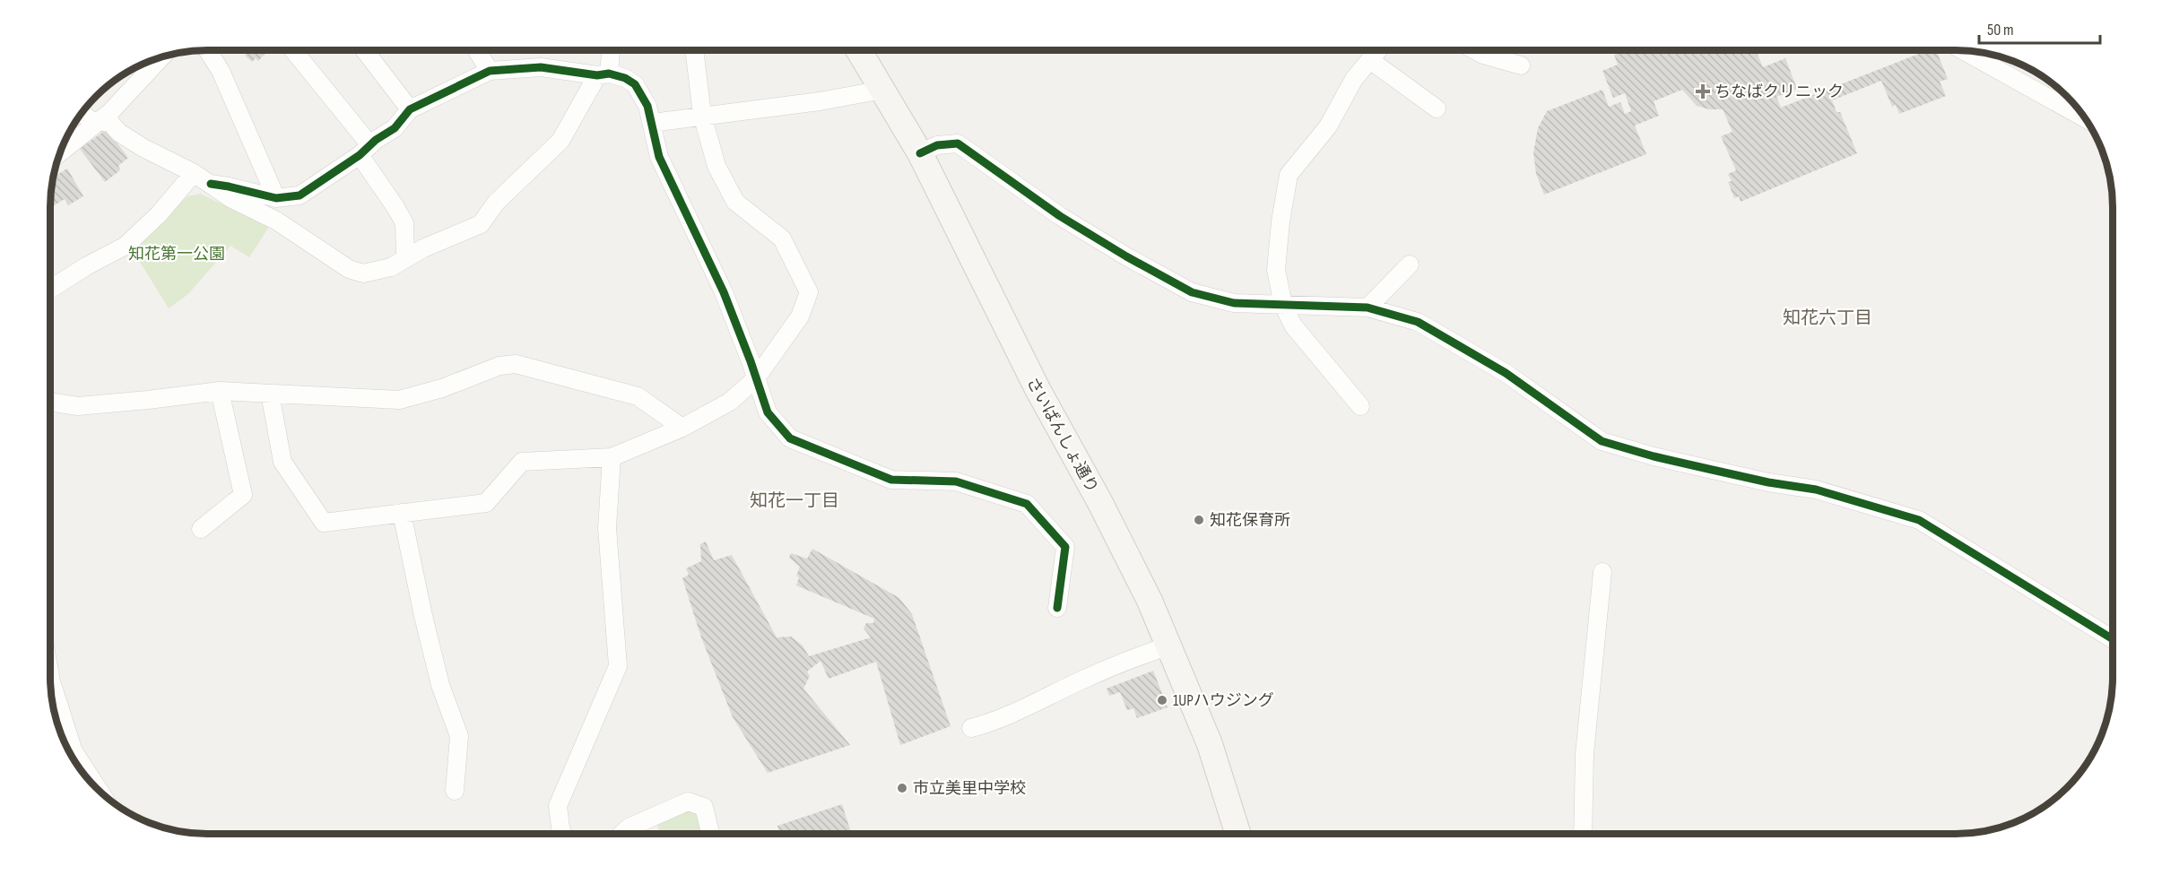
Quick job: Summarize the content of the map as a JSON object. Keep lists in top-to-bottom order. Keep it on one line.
{"streets":{"main road":["さいばんしょ通り"]},"districts":["知花六丁目","知花一丁目"],"parks":["知花第一公園"],"places":{"health":["ちなばクリニック"],"other":["知花保育所","1UPハウジング","市立美里中学校"]},"scale_bar":"50 m"}
